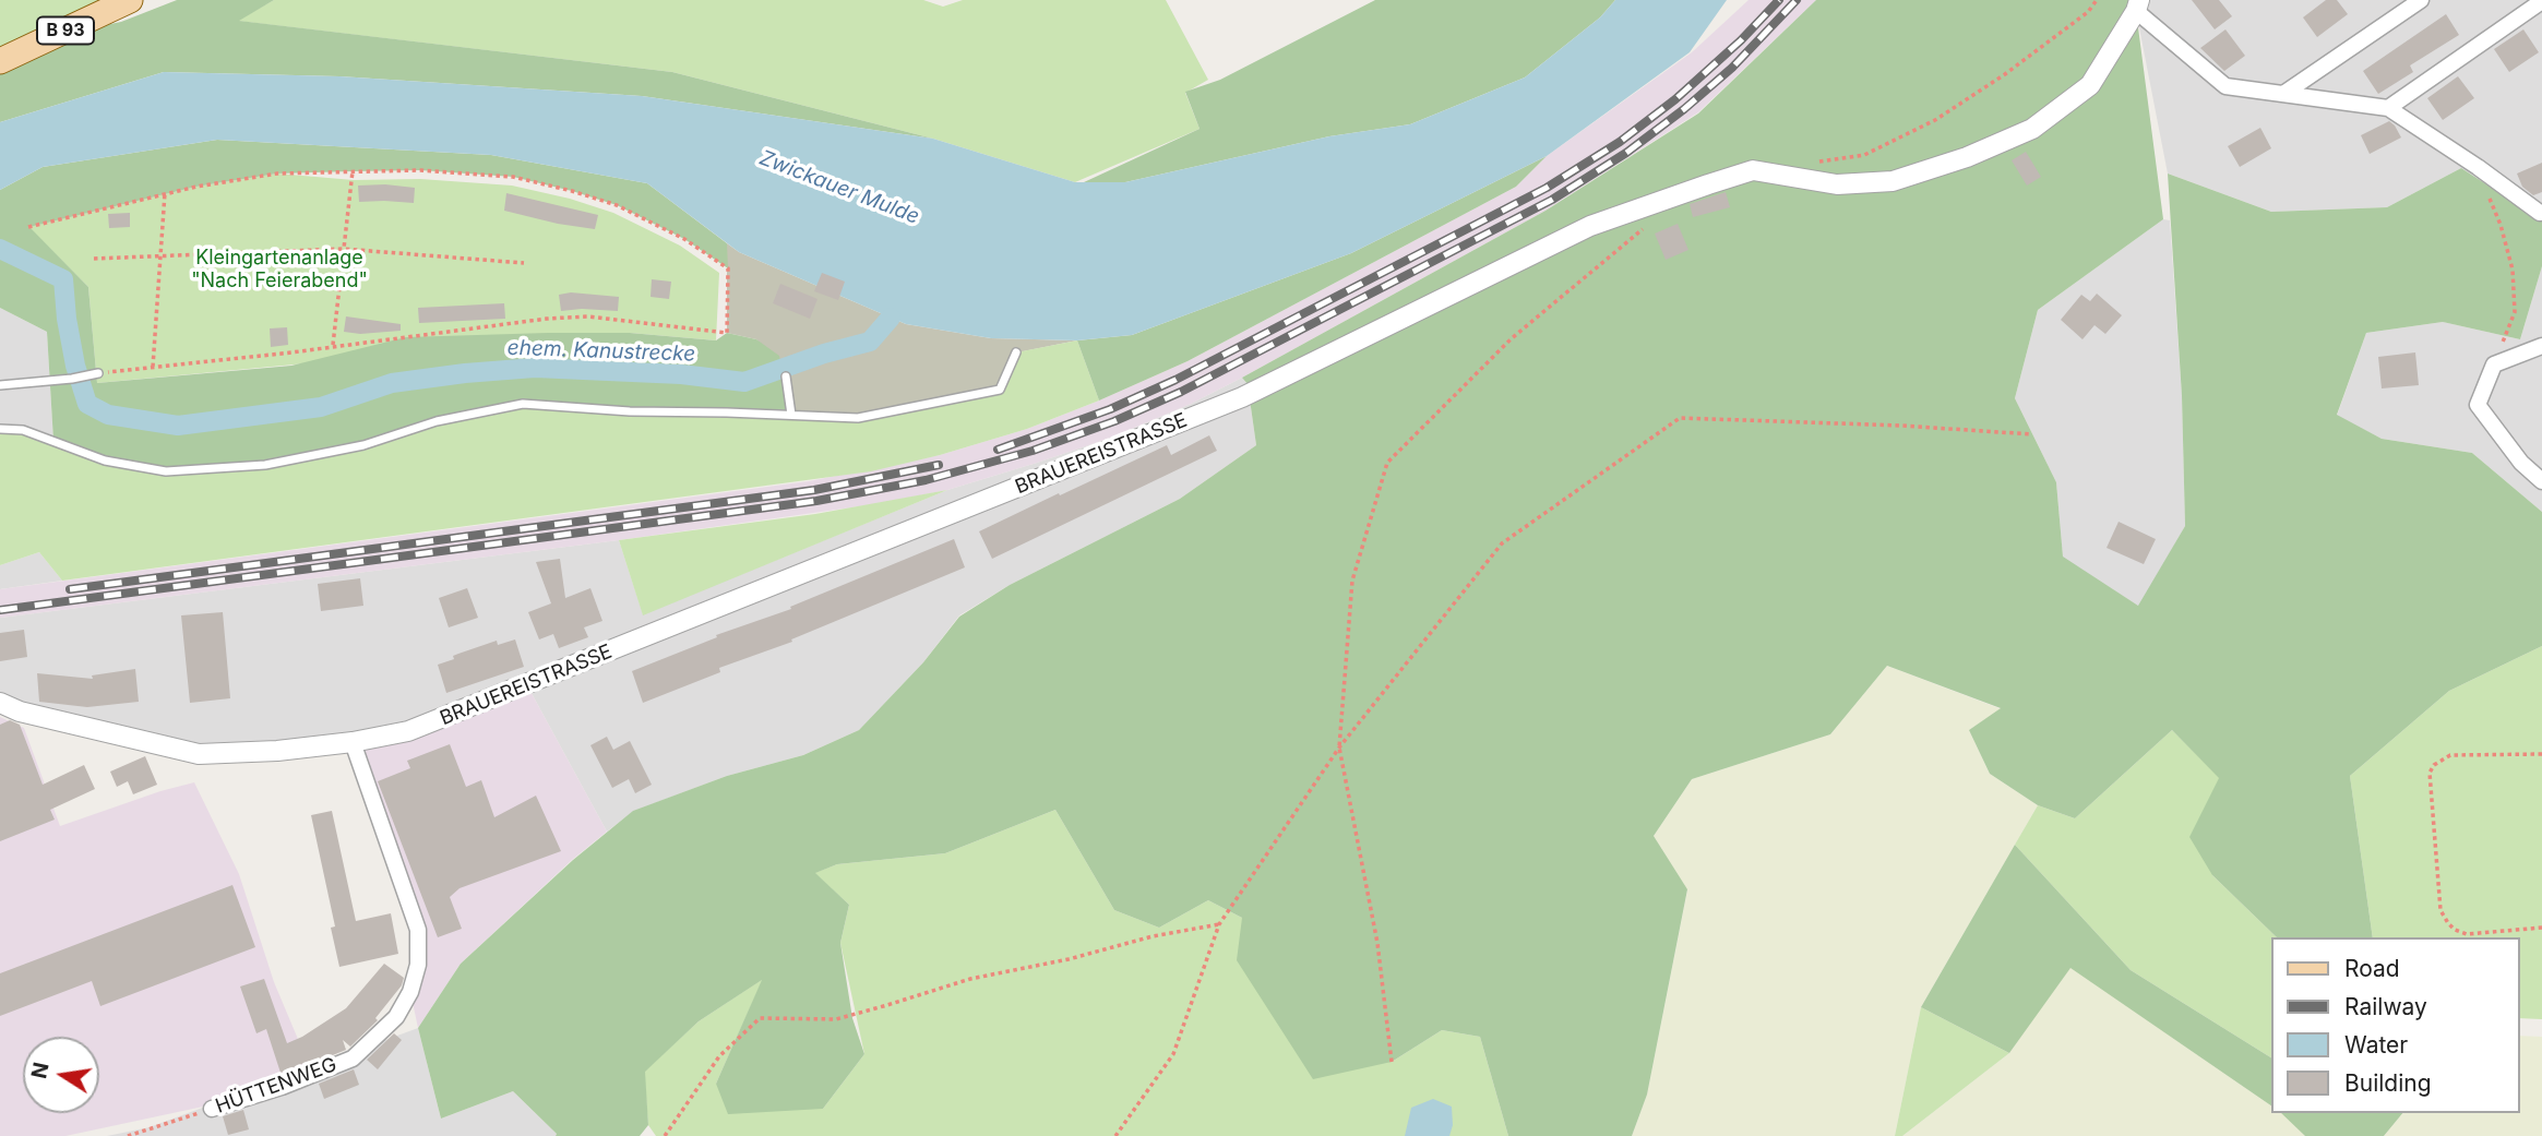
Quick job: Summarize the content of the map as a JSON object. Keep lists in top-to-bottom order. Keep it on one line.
{"streets":{"main road":["B 93"],"street":["BRAUEREISTRASSE","HÜTTENWEG"]},"crossings":[["BRAUEREISTRASSE","HÜTTENWEG"]],"water":["Zwickauer Mulde","ehem. Kanustrecke"],"parks":["Kleingartenanlage \"Nach Feierabend\""],"legend":["Road","Railway","Water","Building"],"north":"left"}
